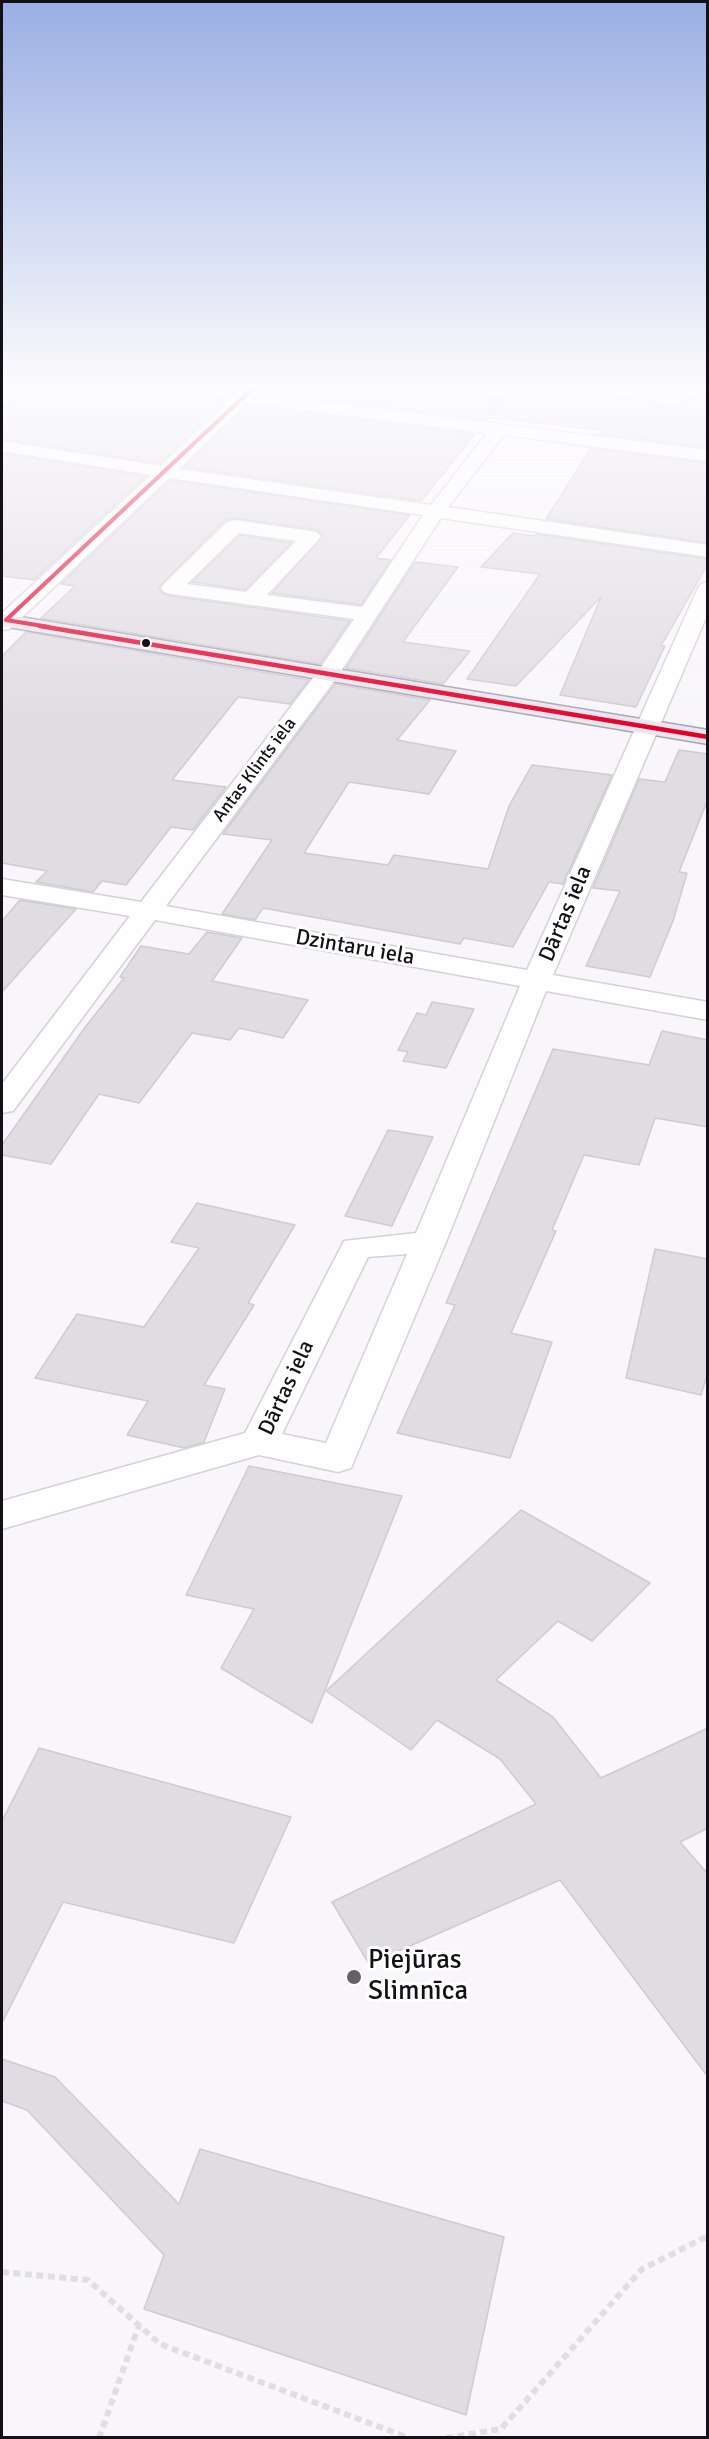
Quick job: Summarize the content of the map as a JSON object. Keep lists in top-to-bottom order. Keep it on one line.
{"streets":{"street":["Antas Klints iela","Dārtas iela","Dzintaru iela"]},"crossings":[["Antas Klints iela","Dzintaru iela"],["Dārtas iela","Dzintaru iela"]],"places":["Piejūras Slimnīca"]}
